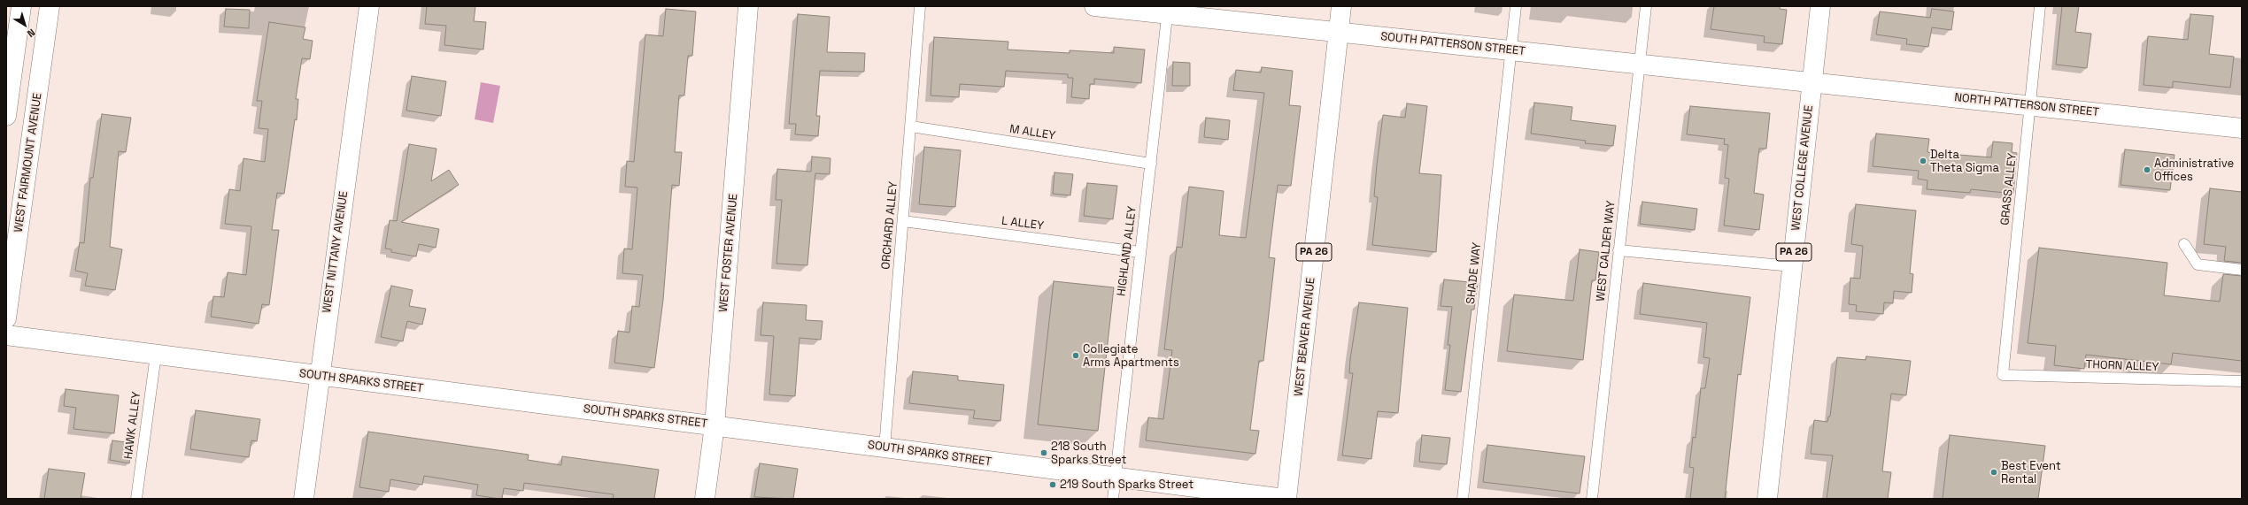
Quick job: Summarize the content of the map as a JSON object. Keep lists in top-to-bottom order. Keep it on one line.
{"streets":{"street":["SOUTH PATTERSON STREET","NORTH PATTERSON STREET","WEST FAIRMOUNT AVENUE","WEST COLLEGE AVENUE","WEST NITTANY AVENUE","PA 26","WEST FOSTER AVENUE","WEST BEAVER AVENUE","SOUTH SPARKS STREET"],"lane":["M ALLEY","GRASS ALLEY","L ALLEY","ORCHARD ALLEY","HIGHLAND ALLEY","WEST CALDER WAY","SHADE WAY","THORN ALLEY","HAWK ALLEY"]},"crossings":[["SOUTH PATTERSON STREET","NORTH PATTERSON STREET"],["SOUTH PATTERSON STREET","WEST COLLEGE AVENUE"],["SOUTH PATTERSON STREET","HIGHLAND ALLEY"],["SOUTH PATTERSON STREET","WEST CALDER WAY"],["SOUTH PATTERSON STREET","SHADE WAY"],["SOUTH PATTERSON STREET","WEST BEAVER AVENUE"],["NORTH PATTERSON STREET","WEST COLLEGE AVENUE"],["NORTH PATTERSON STREET","GRASS ALLEY"],["M ALLEY","ORCHARD ALLEY"],["M ALLEY","HIGHLAND ALLEY"],["GRASS ALLEY","THORN ALLEY"],["L ALLEY","ORCHARD ALLEY"],["L ALLEY","HIGHLAND ALLEY"],["ORCHARD ALLEY","SOUTH SPARKS STREET"],["HIGHLAND ALLEY","SOUTH SPARKS STREET"],["WEST NITTANY AVENUE","SOUTH SPARKS STREET"],["WEST FOSTER AVENUE","SOUTH SPARKS STREET"],["WEST BEAVER AVENUE","SOUTH SPARKS STREET"],["SOUTH SPARKS STREET","HAWK ALLEY"]],"places":["Delta Theta Sigma","Administrative Offices","Collegiate Arms Apartments","218 South Sparks Street","Best Event Rental","219 South Sparks Street"],"north":"bottom right"}
